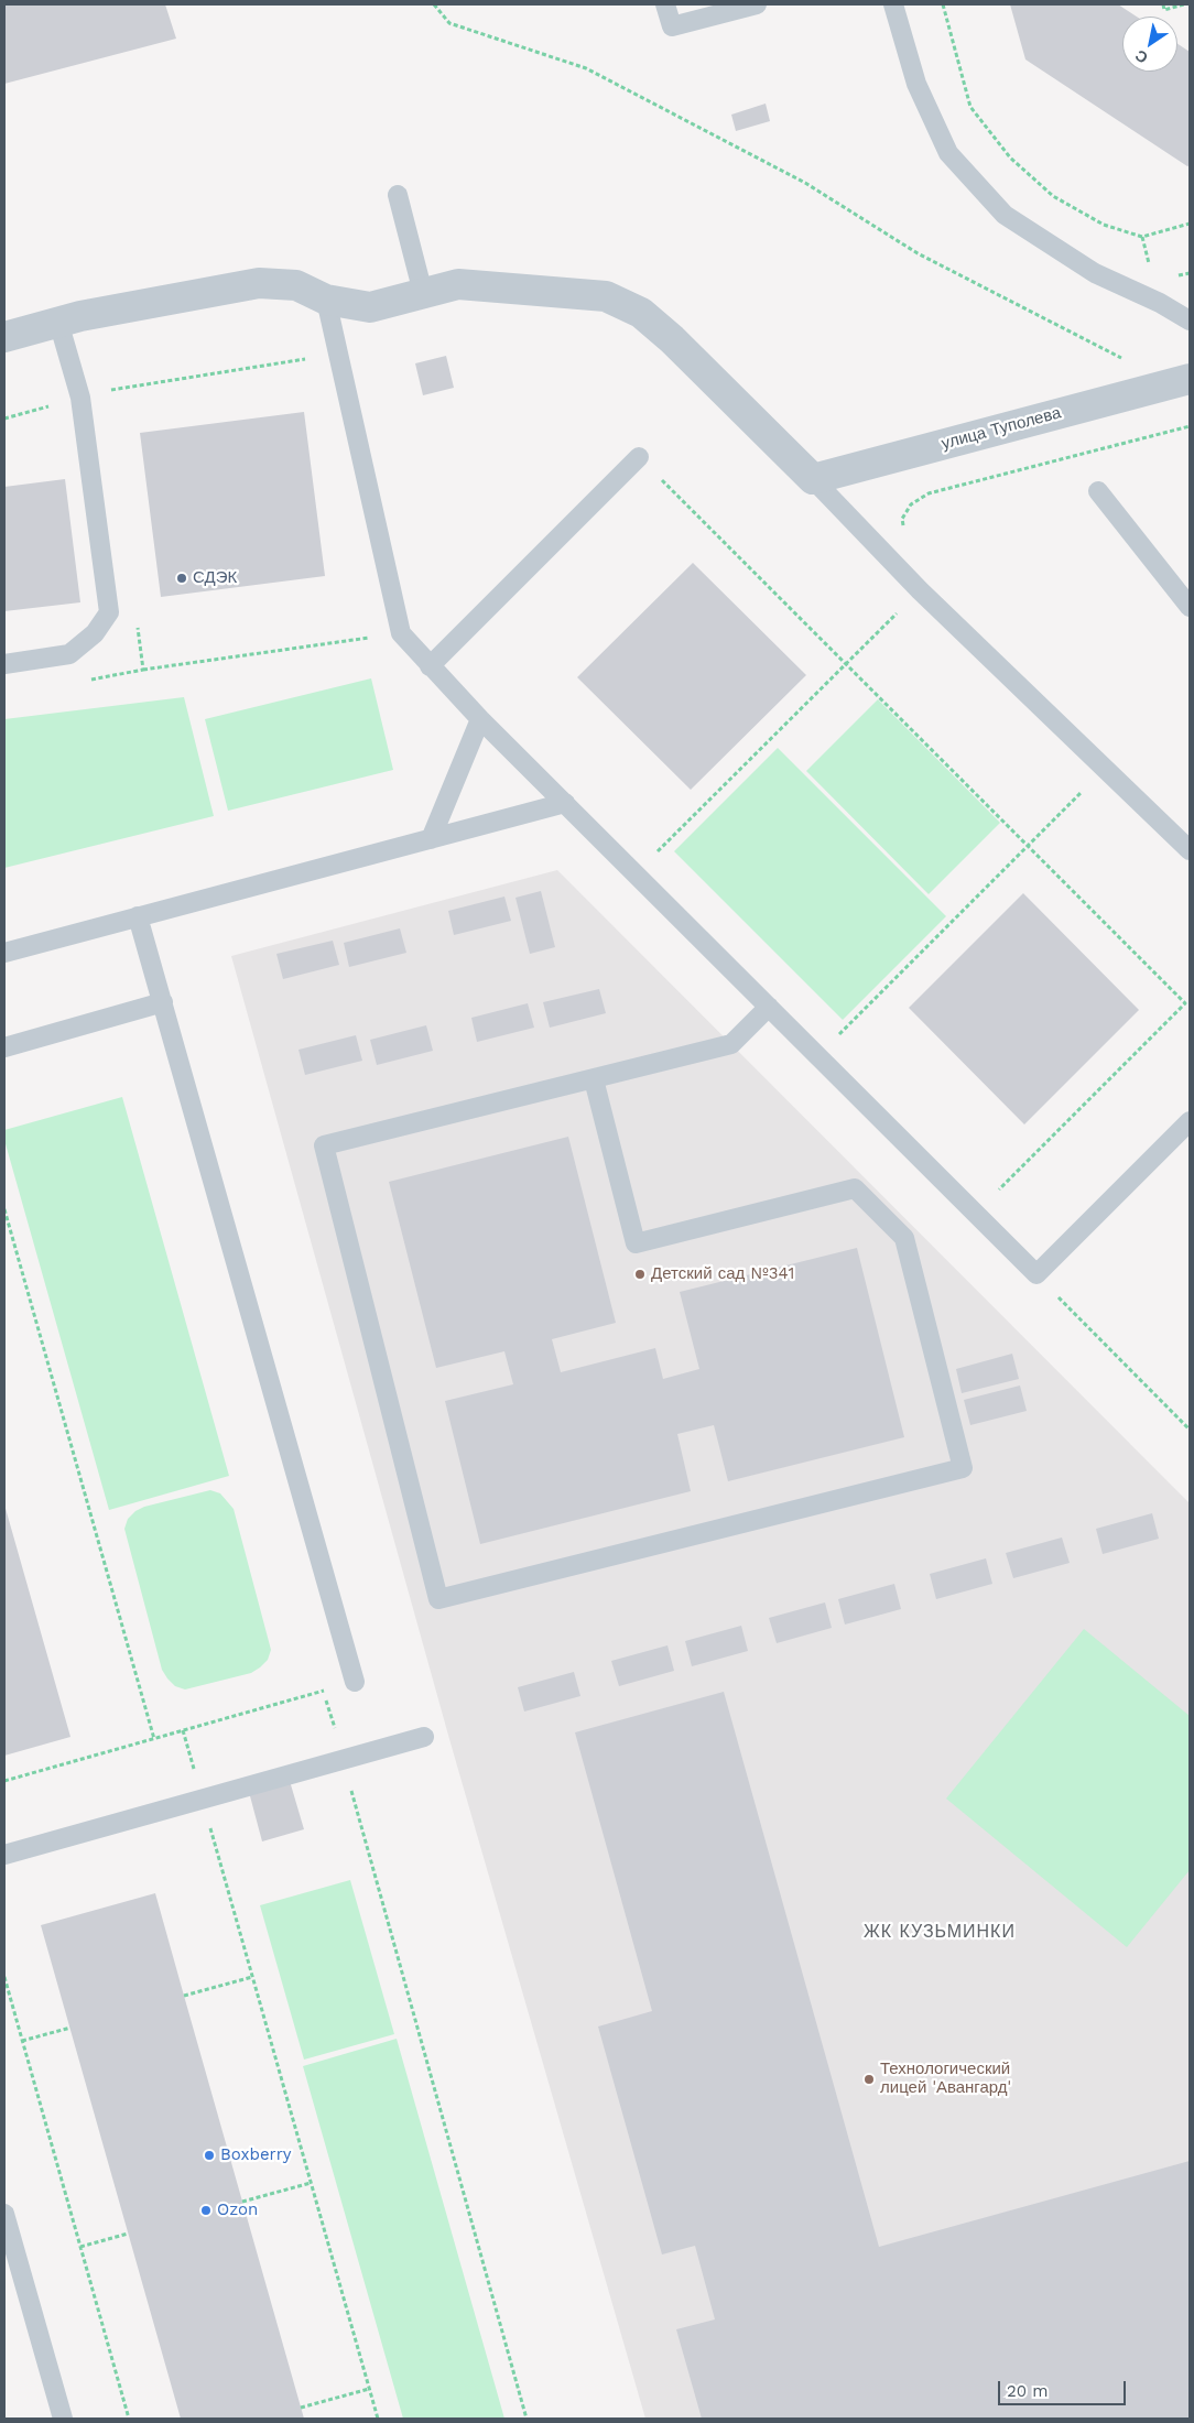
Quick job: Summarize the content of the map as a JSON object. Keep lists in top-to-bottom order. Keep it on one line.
{"streets":{"street":["улица Туполева"]},"districts":["ЖК КУЗЬМИНКИ"],"places":["СДЭК","Детский сад №341","Технологический лицей 'Авангард'","Boxberry","Ozon"],"scale_bar":"20 m","north":"bottom left"}
